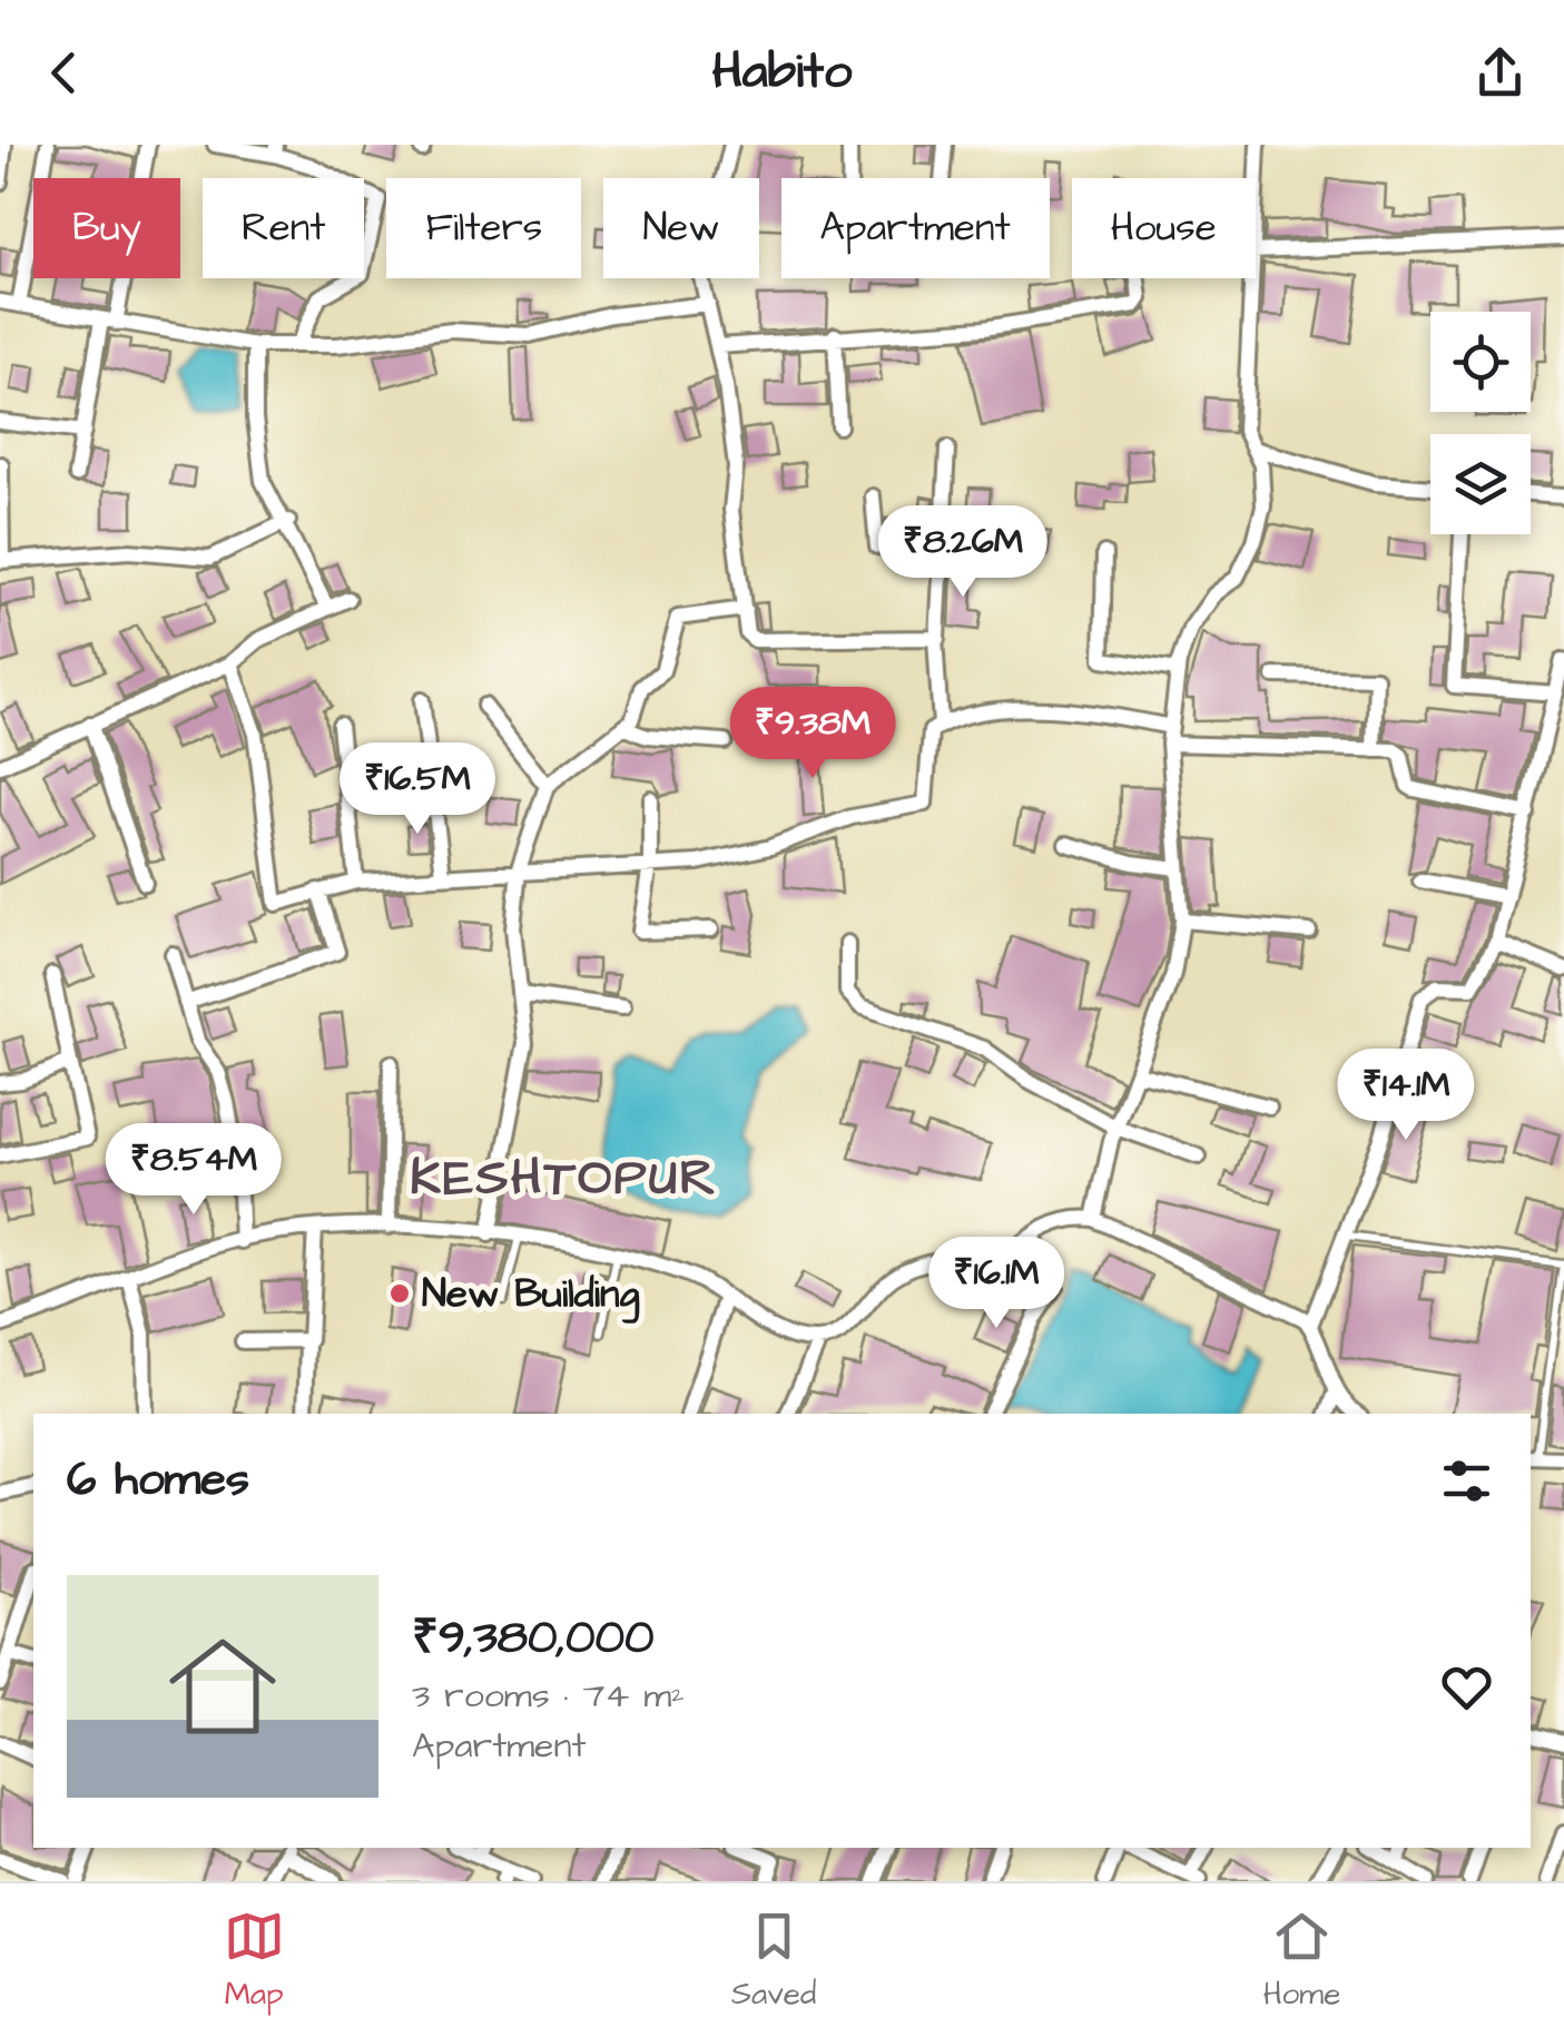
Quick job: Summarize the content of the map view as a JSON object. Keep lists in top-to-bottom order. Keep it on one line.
{"districts":["KESHTOPUR"],"places":["New Building"],"page":{"header":"Habito","chip":["Buy","Rent","Filters","New","Apartment","House"],"price":["₹8.26M","₹9.38M","₹16.5M","₹14.1M","₹8.54M","₹16.1M"],"heading":"6 homes","list":[{"name":"₹9,380,000","note":"3 rooms · 74 m² · Apartment"}],"tabs":["Map","Saved","Home"]}}
